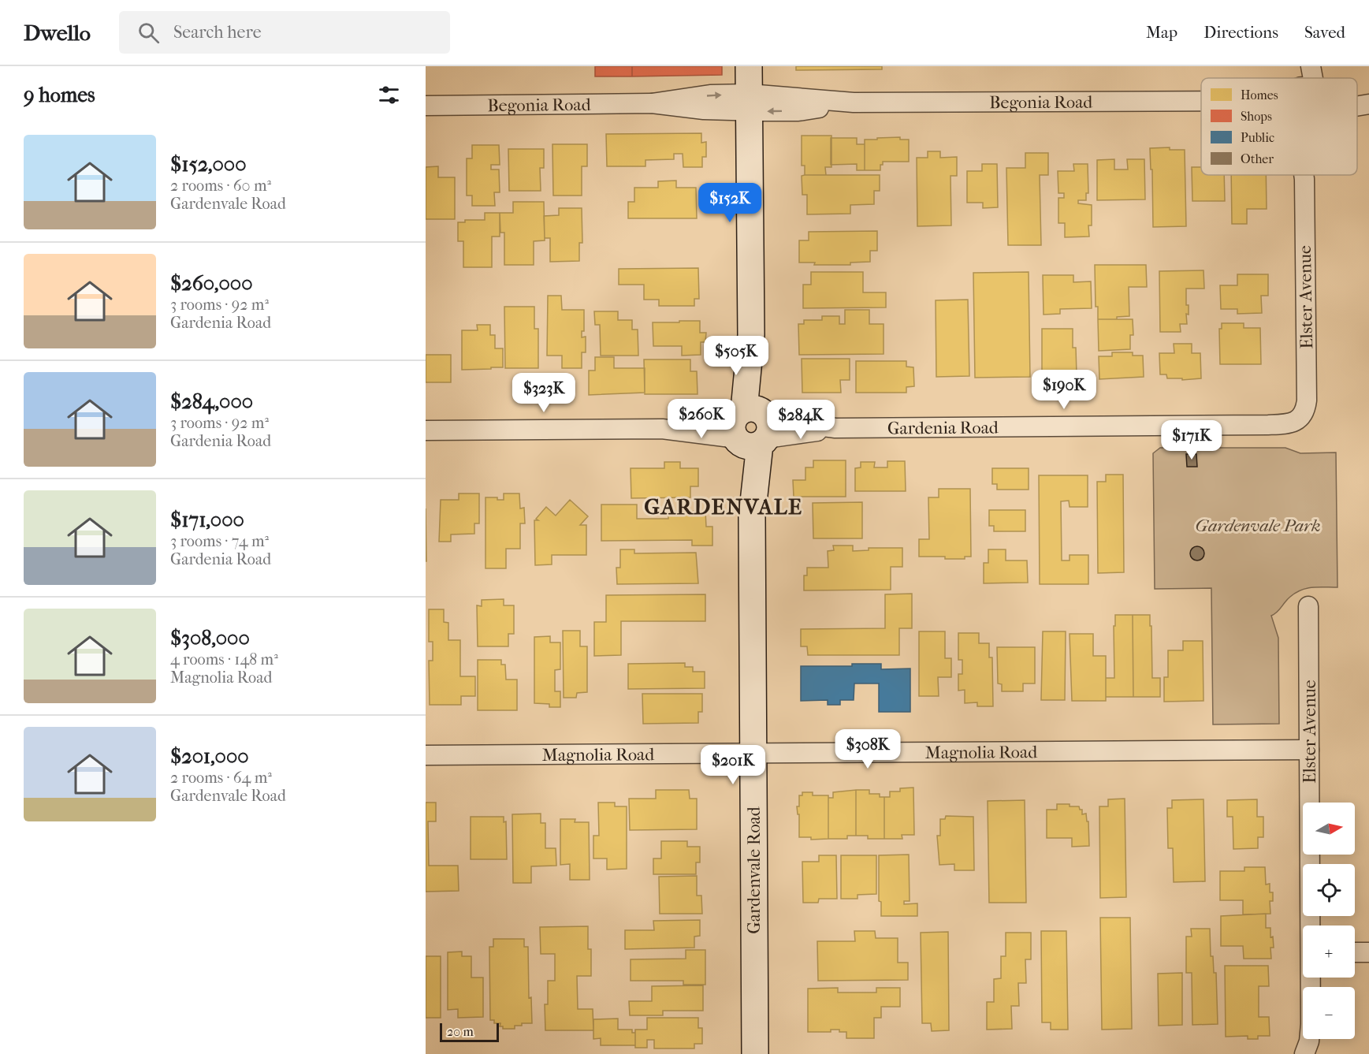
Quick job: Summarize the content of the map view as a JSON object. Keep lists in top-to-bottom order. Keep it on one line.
{"streets":{"street":["Begonia Road","Elster Avenue","Gardenia Road","Magnolia Road","Gardenvale Road"]},"crossings":[["Begonia Road","Gardenvale Road"],["Elster Avenue","Gardenia Road"],["Elster Avenue","Magnolia Road"],["Gardenia Road","Gardenvale Road"],["Magnolia Road","Gardenvale Road"]],"districts":["GARDENVALE"],"parks":["Gardenvale Park"],"legend":["Homes","Shops","Public","Other"],"scale_bar":"20 m","north":"right","page":{"header":"Dwello","search":"Search here","nav":["Map","Directions","Saved"],"heading":"9 homes","list":[{"name":"$152,000","note":"2 rooms · 60 m² · Gardenvale Road"},{"name":"$260,000","note":"3 rooms · 92 m² · Gardenia Road"},{"name":"$284,000","note":"3 rooms · 92 m² · Gardenia Road"},{"name":"$171,000","note":"3 rooms · 74 m² · Gardenia Road"},{"name":"$308,000","note":"4 rooms · 148 m² · Magnolia Road"},{"name":"$201,000","note":"2 rooms · 64 m² · Gardenvale Road"}],"price":["$152K","$505K","$190K","$323K","$260K","$284K","$171K","$308K","$201K"],"map_buttons":["+","−"],"scale":"20 m"}}
